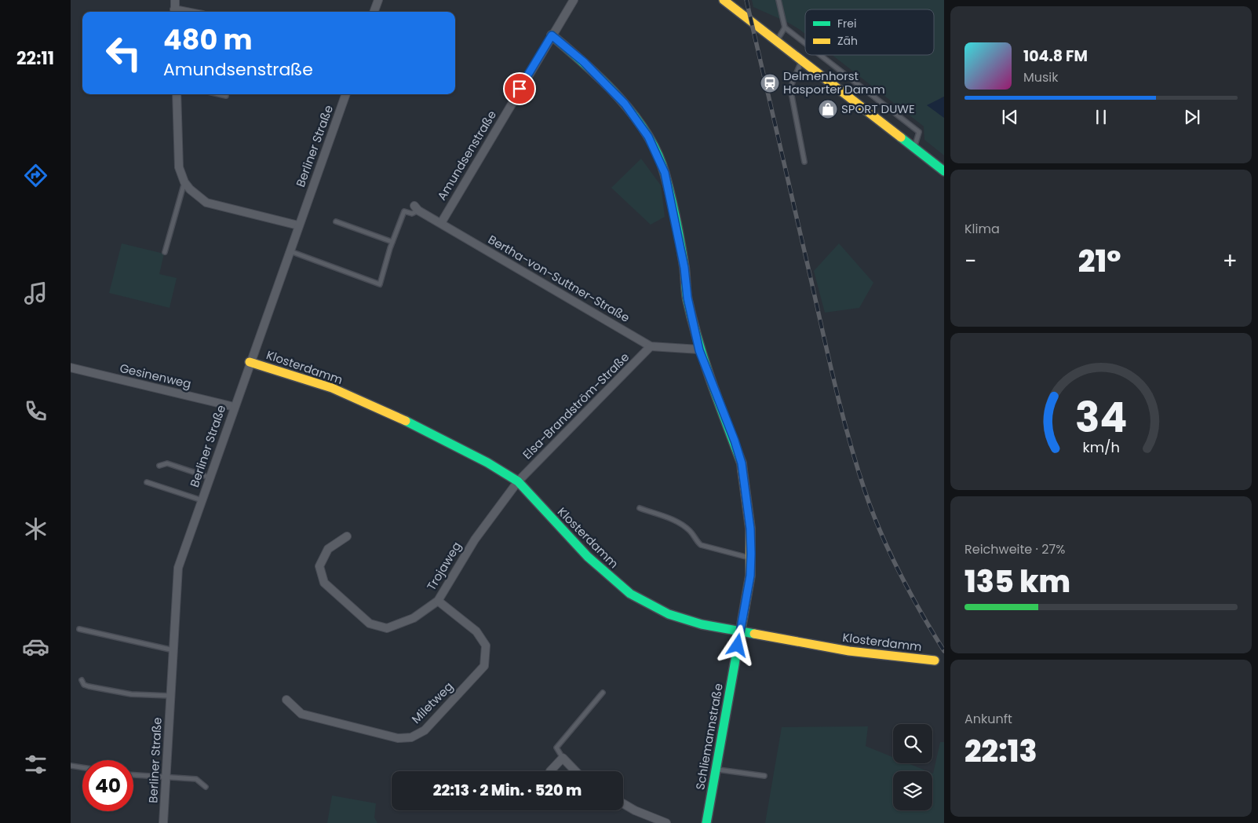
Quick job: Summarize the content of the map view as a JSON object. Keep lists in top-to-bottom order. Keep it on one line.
{"streets":{"street":["Berliner Straße","Amundsenstraße","Bertha-von-Suttner-Straße","Klosterdamm","Gesinenweg","Elsa-Brandström-Straße","Trojaweg","Miletweg","Schliemannstraße"]},"crossings":[["Berliner Straße","Klosterdamm"],["Berliner Straße","Gesinenweg"],["Amundsenstraße","Bertha-von-Suttner-Straße"],["Amundsenstraße","Schliemannstraße"],["Bertha-von-Suttner-Straße","Elsa-Brandström-Straße"],["Bertha-von-Suttner-Straße","Schliemannstraße"],["Klosterdamm","Elsa-Brandström-Straße"],["Klosterdamm","Trojaweg"],["Klosterdamm","Schliemannstraße"],["Elsa-Brandström-Straße","Trojaweg"],["Trojaweg","Miletweg"]],"places":{"station":["Delmenhorst Hasporter Damm"],"shop":["SPORT DUWE"]},"legend":["Frei","Zäh"],"page":{"tabs":"22:11","turn":["480 m","Amundsenstraße"],"song":["104.8 FM","Musik"],"tile":["Klima",["Reichweite · 27%","135 km"],["Ankunft","22:13"]],"heat":["−","21°","+"],"limit":"40","trip":"22:13 · 2 Min. · 520 m","gauge":["34","km/h"]}}
